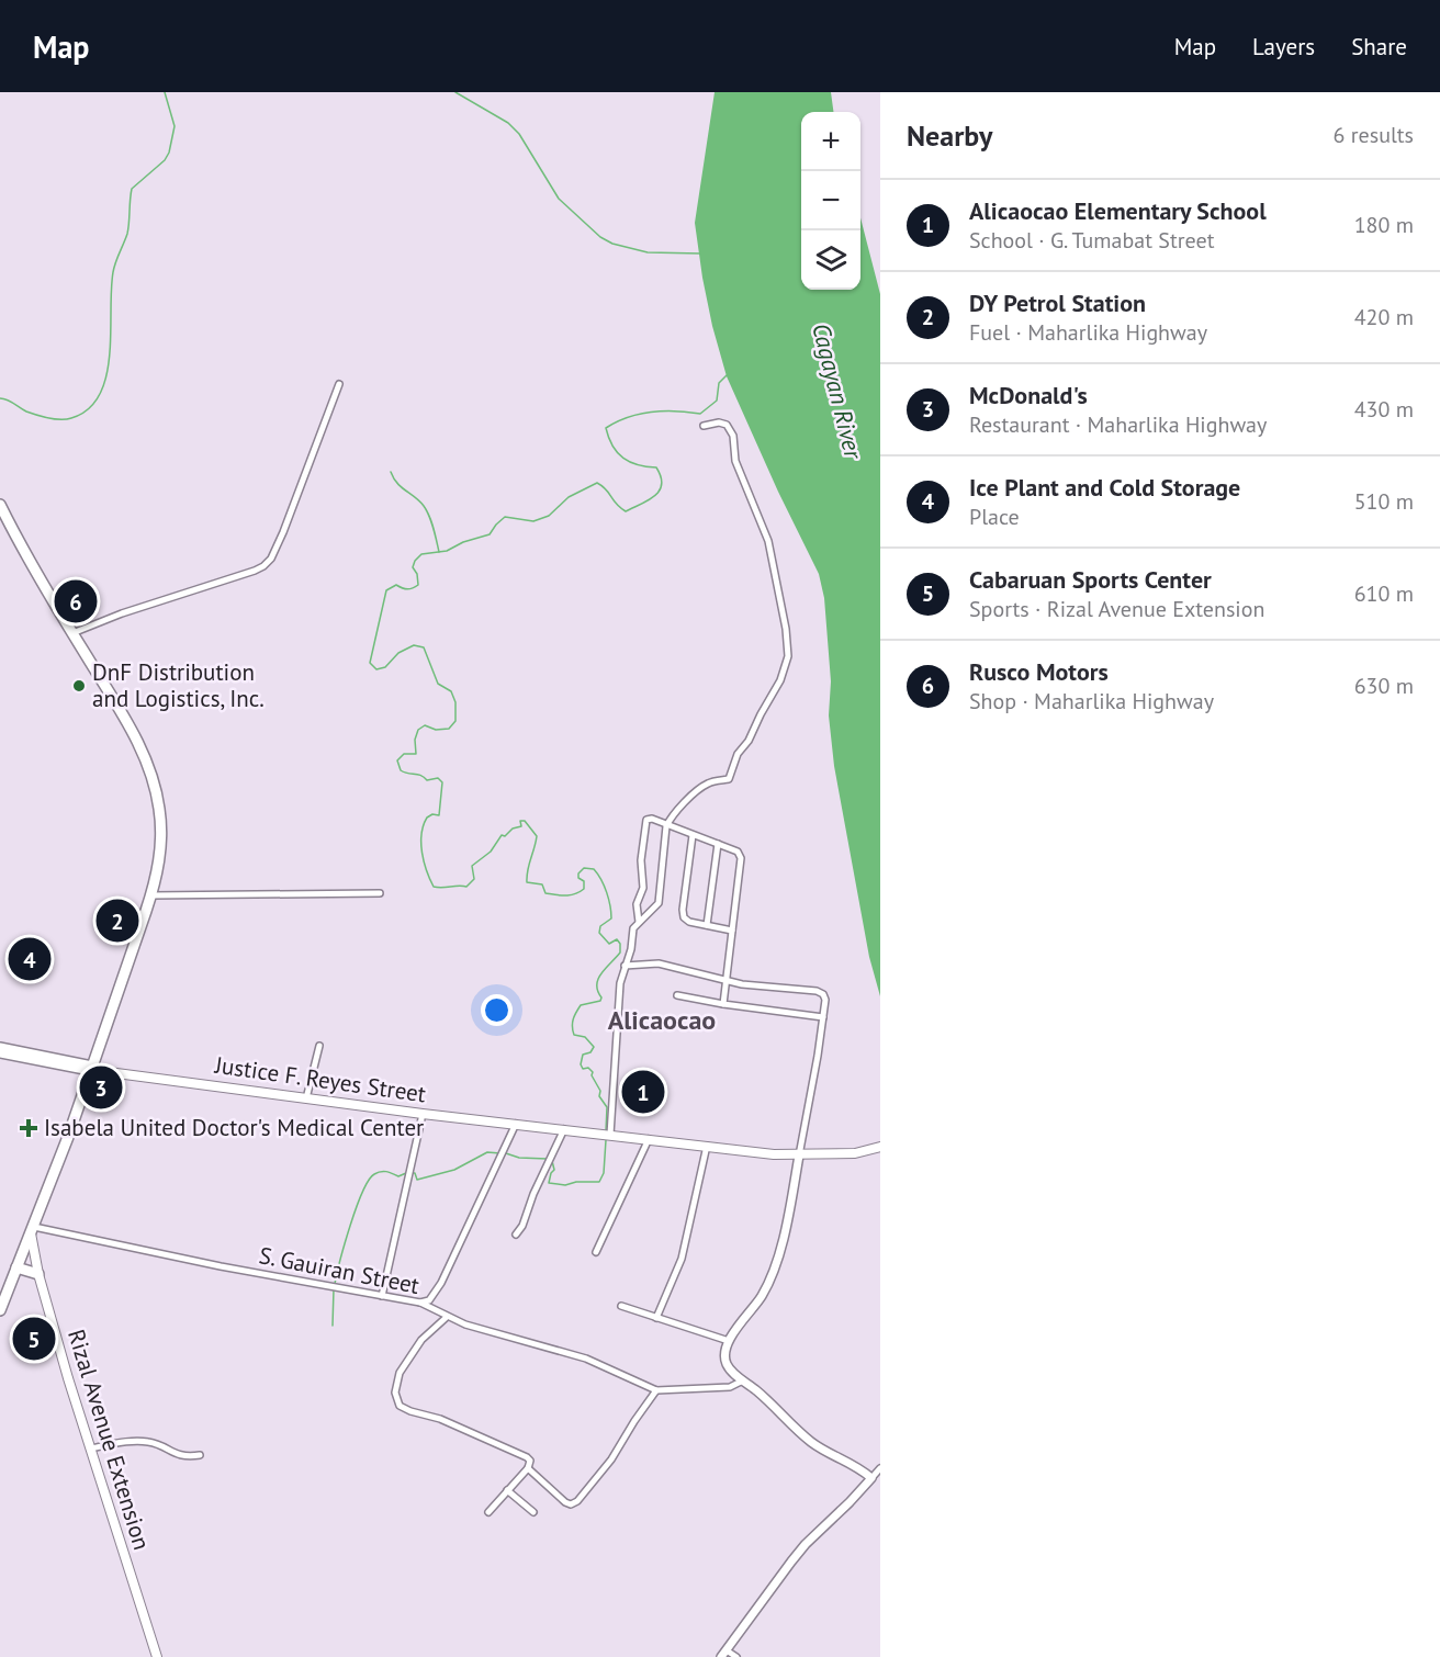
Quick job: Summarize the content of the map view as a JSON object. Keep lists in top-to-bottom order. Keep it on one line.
{"streets":{"main road":["Justice F. Reyes Street","Rizal Avenue Extension"],"street":["S. Gauiran Street"]},"crossings":[["S. Gauiran Street","Rizal Avenue Extension"]],"districts":["Alicaocao"],"water":["Cagayan River"],"places":{"other":["DnF Distribution and Logistics, Inc."],"health":["Isabela United Doctor's Medical Center"]},"page":{"header":"Map","nav":["Map","Layers","Share"],"heading":["Nearby","6 results"],"map_buttons":["+","−"],"list":[{"mark":"1","name":"Alicaocao Elementary School","note":"School · G. Tumabat Street","value":"180 m"},{"mark":"2","name":"DY Petrol Station","note":"Fuel · Maharlika Highway","value":"420 m"},{"mark":"3","name":"McDonald's","note":"Restaurant · Maharlika Highway","value":"430 m"},{"mark":"4","name":"Ice Plant and Cold Storage","note":"Place","value":"510 m"},{"mark":"5","name":"Cabaruan Sports Center","note":"Sports · Rizal Avenue Extension","value":"610 m"},{"mark":"6","name":"Rusco Motors","note":"Shop · Maharlika Highway","value":"630 m"}],"pins":["6","2","4","3","1","5"]}}
